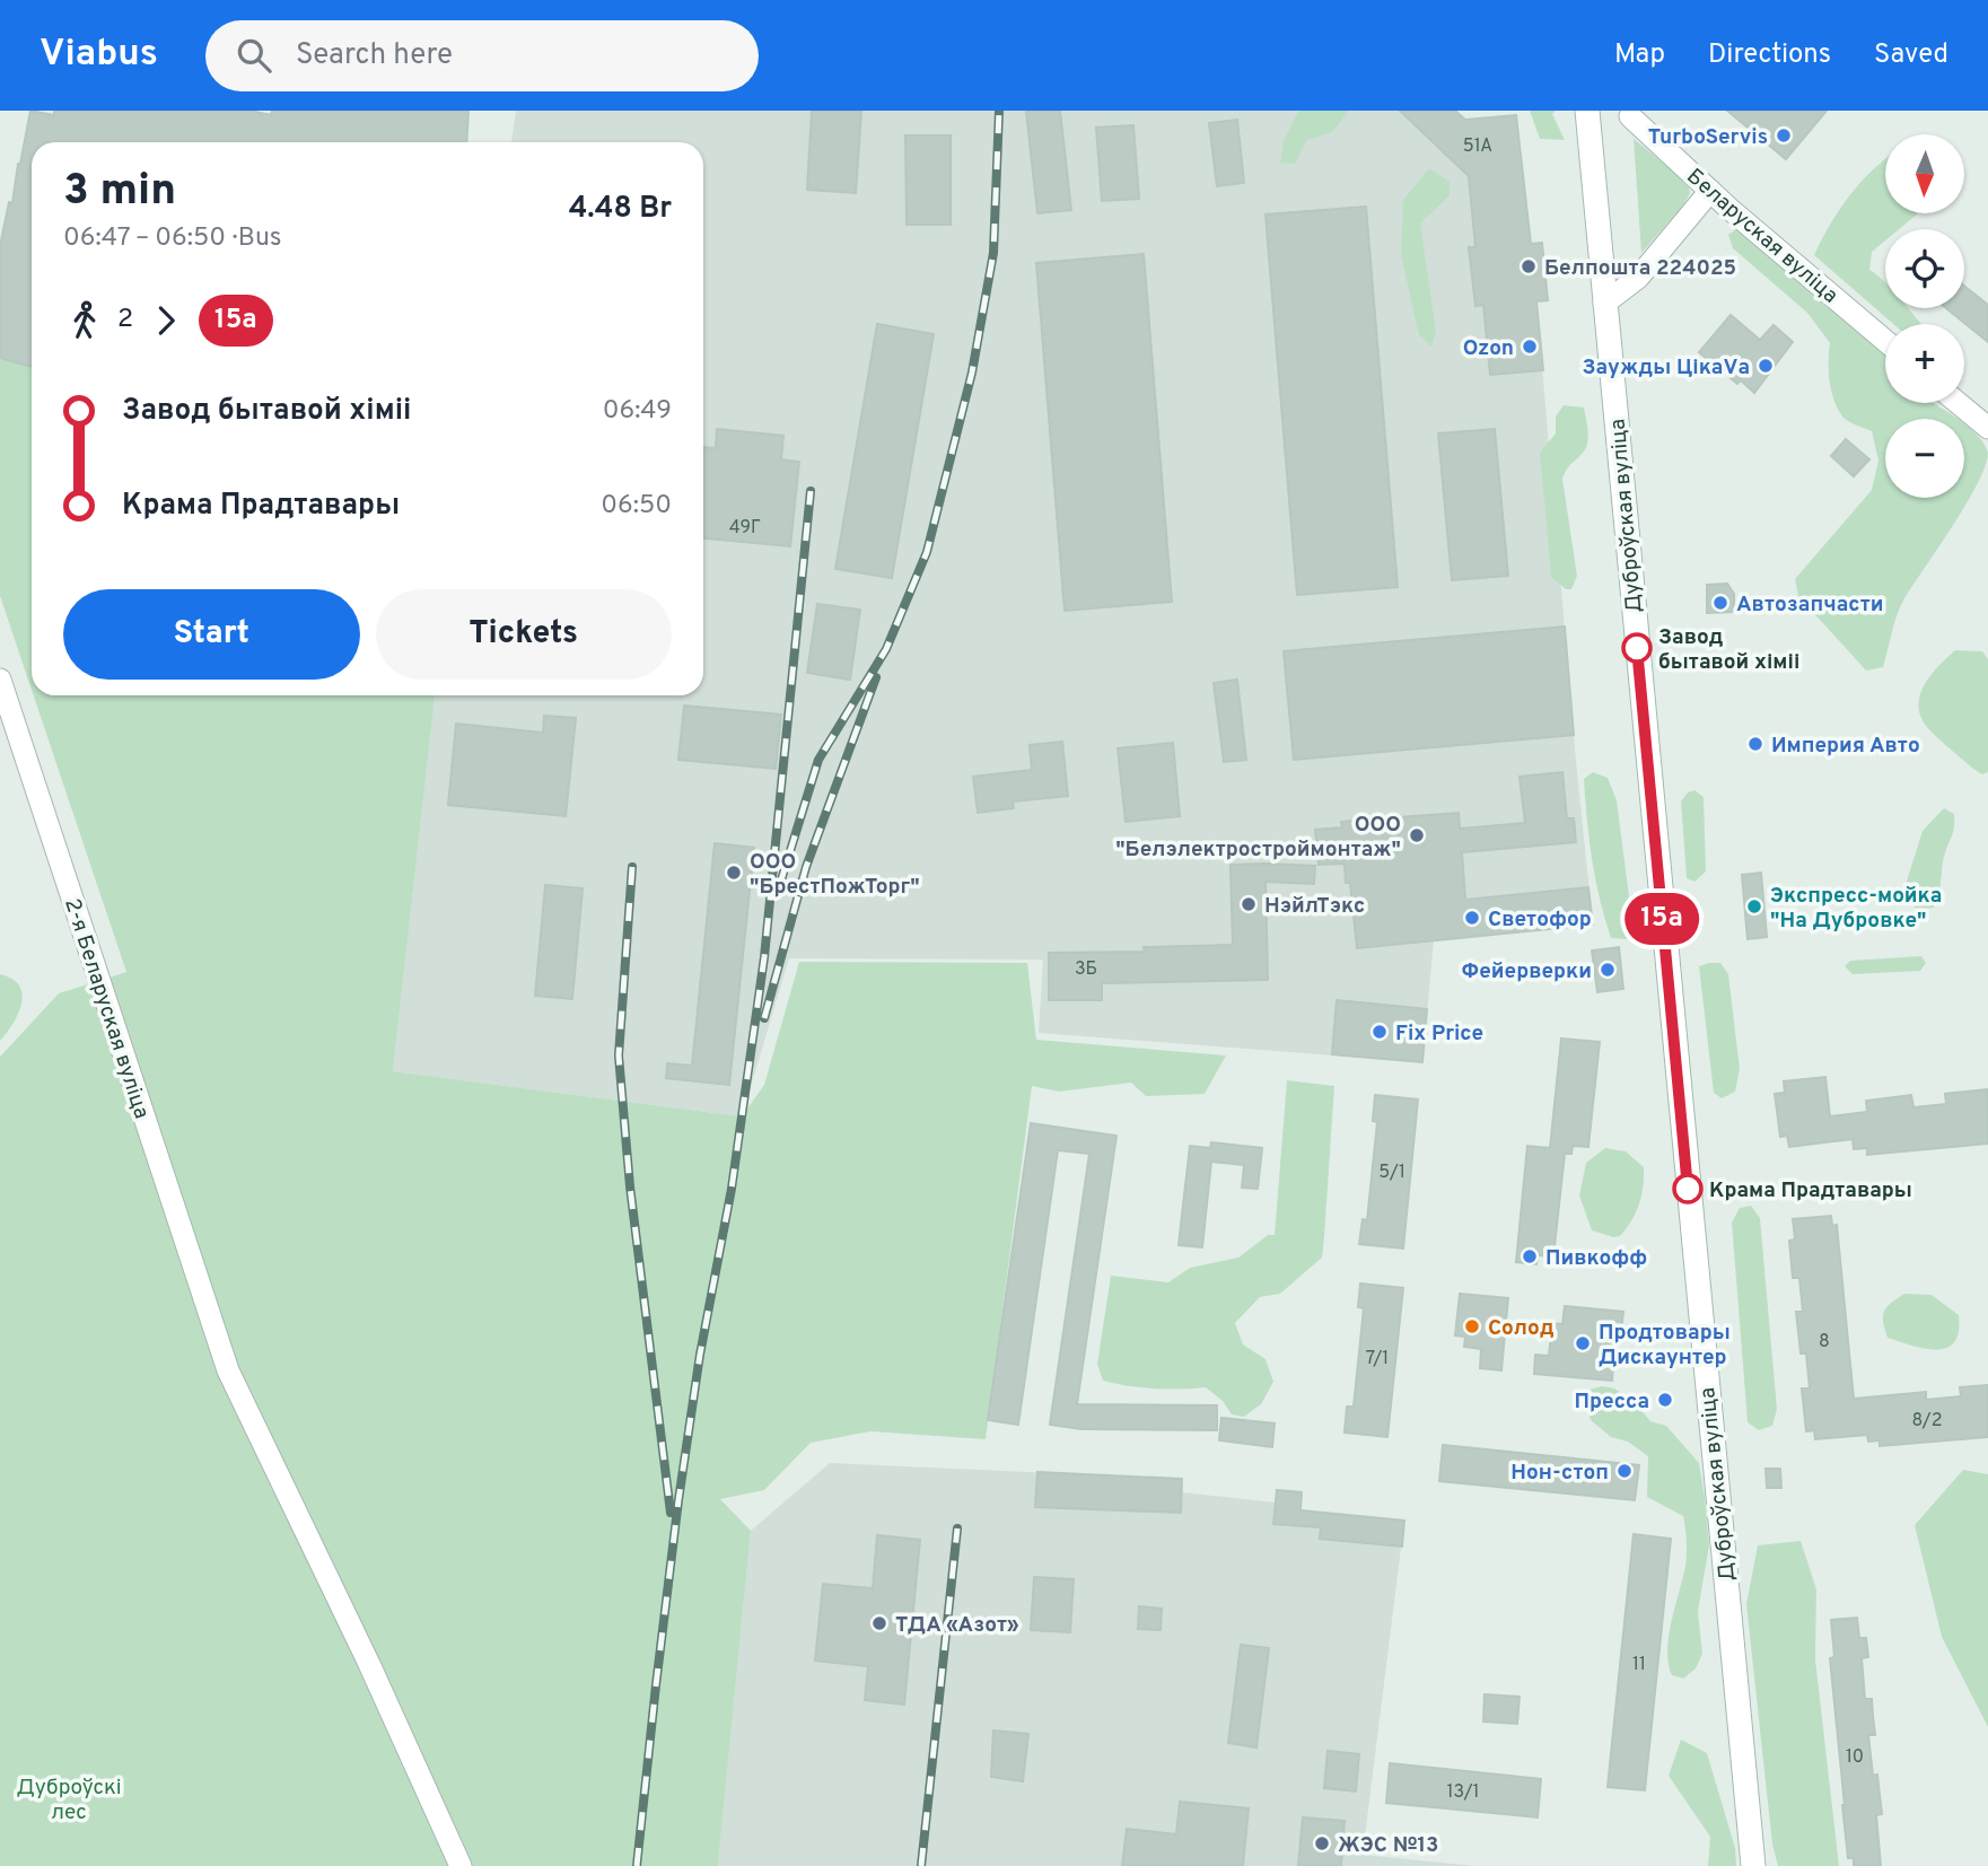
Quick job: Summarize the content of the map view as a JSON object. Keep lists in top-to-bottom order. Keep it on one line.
{"streets":{"main road":["Дуброўская вуліца"],"street":["Беларуская вуліца","2-я Беларуская вуліца"]},"parks":["Дуброўскі лес"],"places":["TurboServis","Белпошта 224025","Ozon","Заужды ЦікаVа","Автозапчасти","Завод бытавой хіміі","Империя Авто","ООО \"Белэлектростроймонтаж\"","ООО \"БрестПожТорг\"","НэйлТэкс","Экспресс-мойка \"На Дубровке\"","Светофор","Фейерверки","Fix Price","Крама Прадтавары","Пивкофф","Солод","Продтовары Дискаунтер","Пресса","Нон-стоп","ТДА «Азот»","ЖЭС №13"],"lines":["bus line 15а"],"house_numbers":["51А","49Г","3Б","5/1","8","7/1","8/2","11","10","13/1"],"north":"bottom","page":{"header":"Viabus","search":"Search here","nav":["Map","Directions","Saved"],"on_map":"15а","map_buttons":["+","−"],"heading":["3 min","06:47 – 06:50 · Bus","4.48 Br"],"legs":["2","15а"],"list":[{"name":"Завод бытавой хіміі","value":"06:49"},{"name":"Крама Прадтавары","value":"06:50"}],"buttons":["Start","Tickets"]}}
